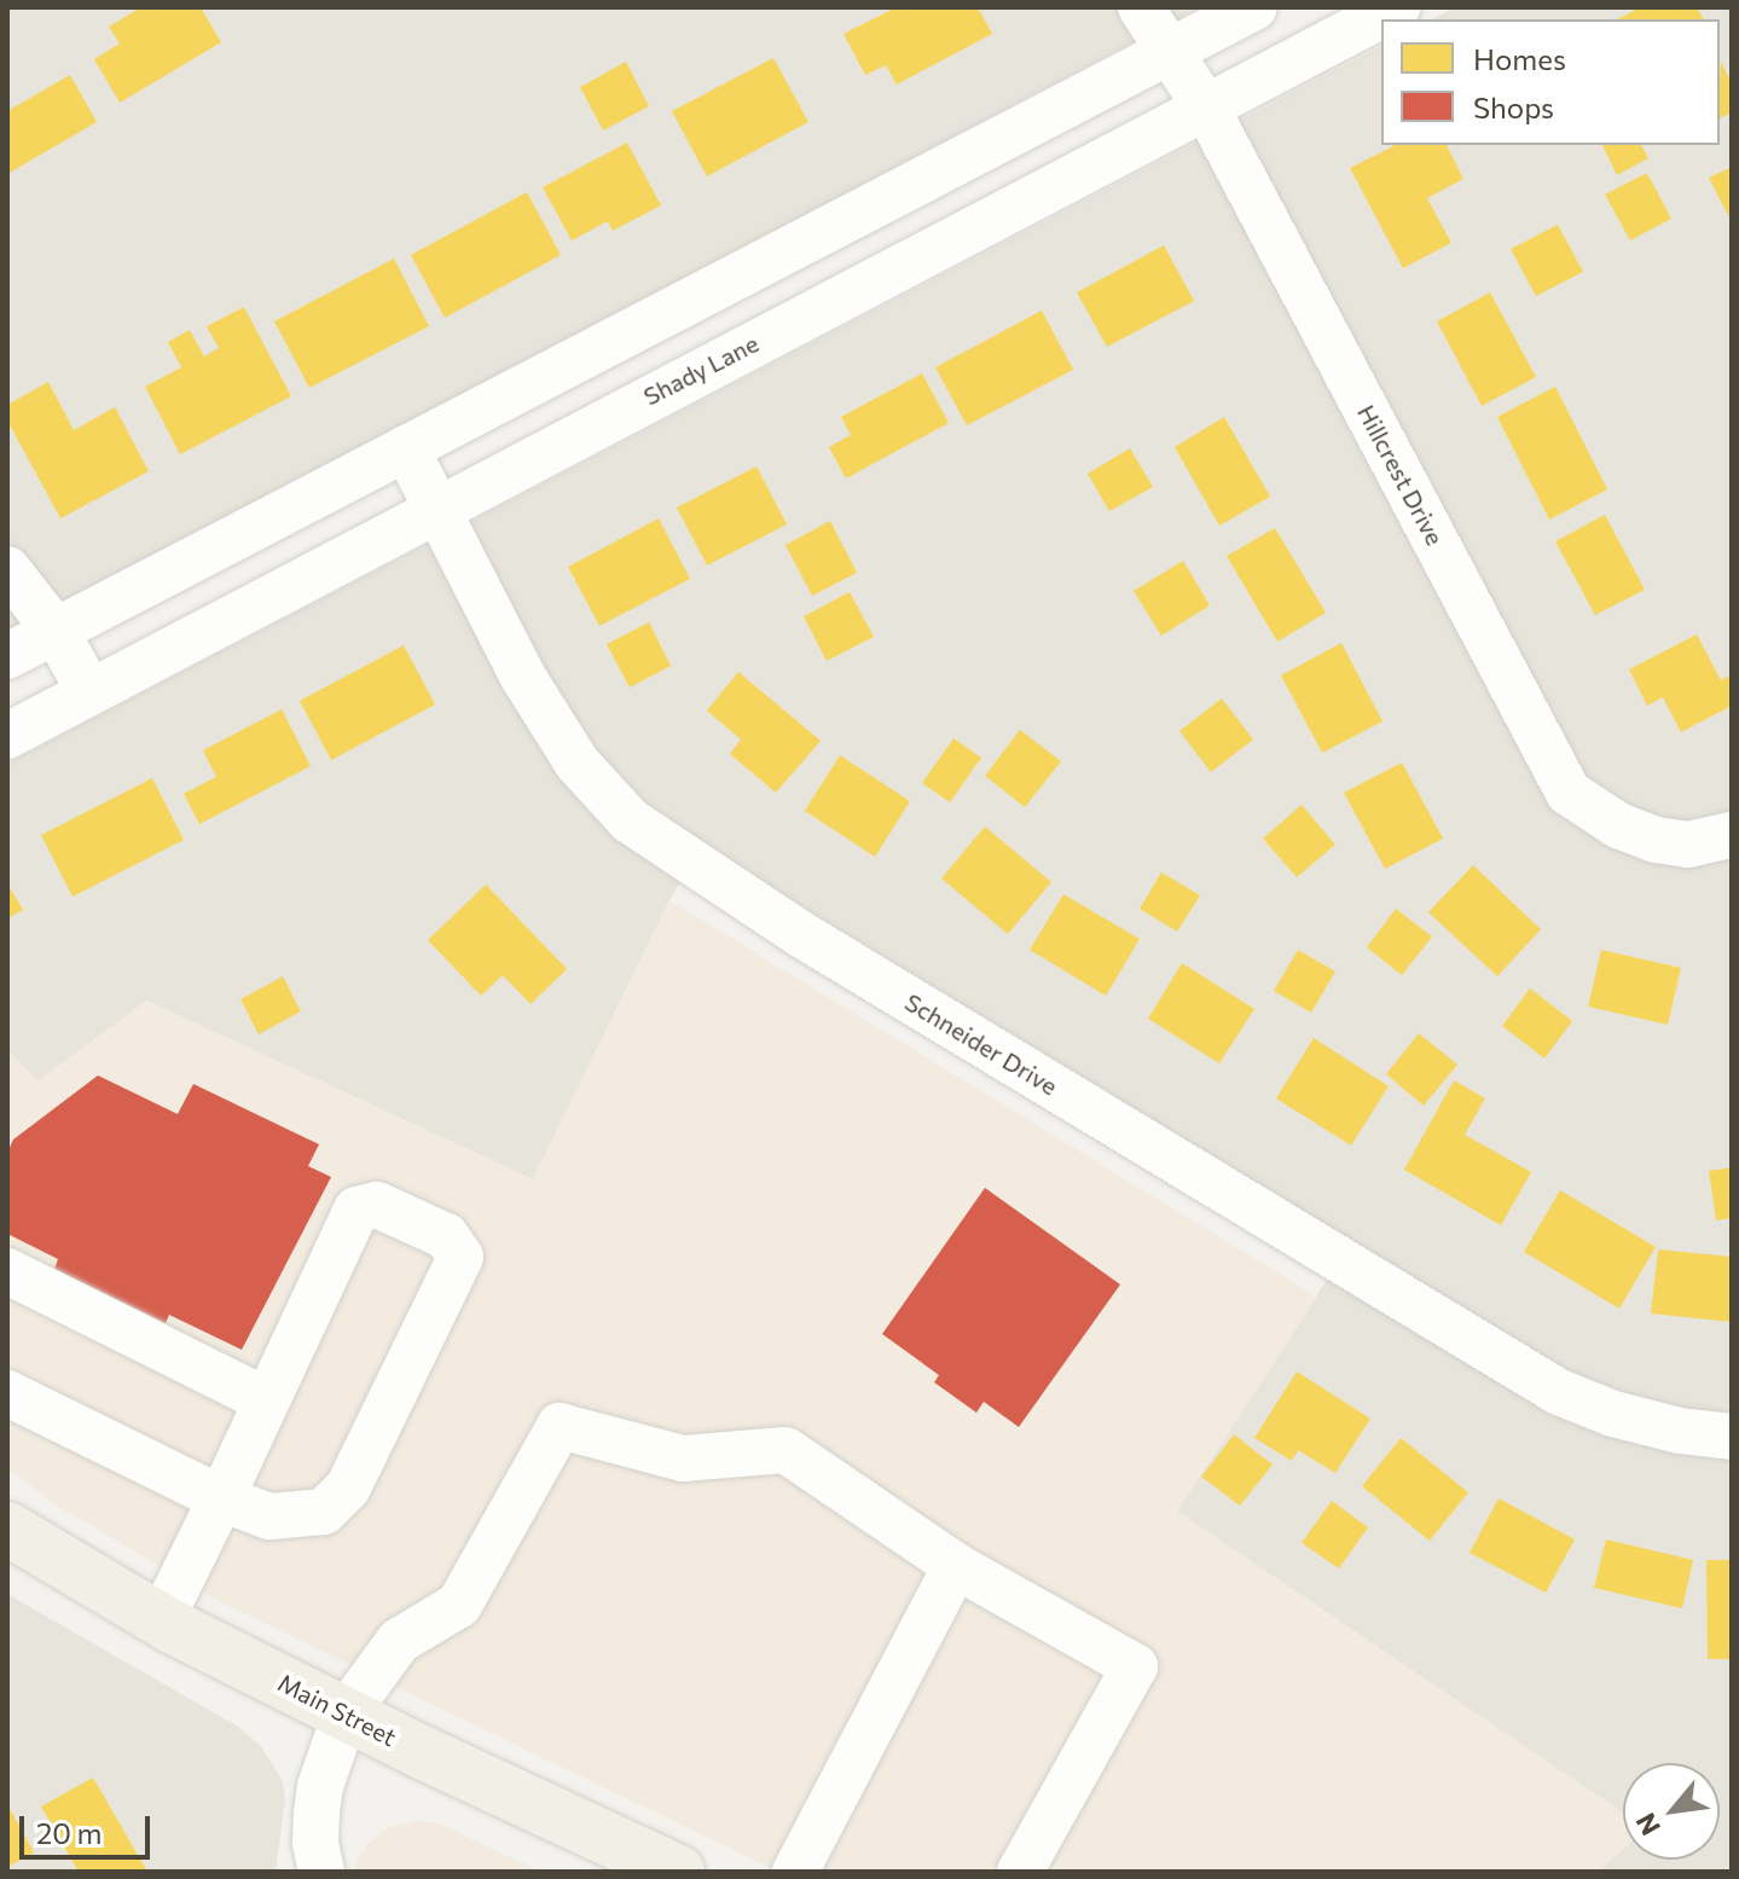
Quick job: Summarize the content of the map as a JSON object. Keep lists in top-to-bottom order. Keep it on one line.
{"streets":{"main road":["Main Street"],"street":["Shady Lane","Hillcrest Drive","Schneider Drive"]},"crossings":[["Shady Lane","Hillcrest Drive"],["Shady Lane","Schneider Drive"]],"legend":["Homes","Shops"],"scale_bar":"20 m","north":"bottom left"}
